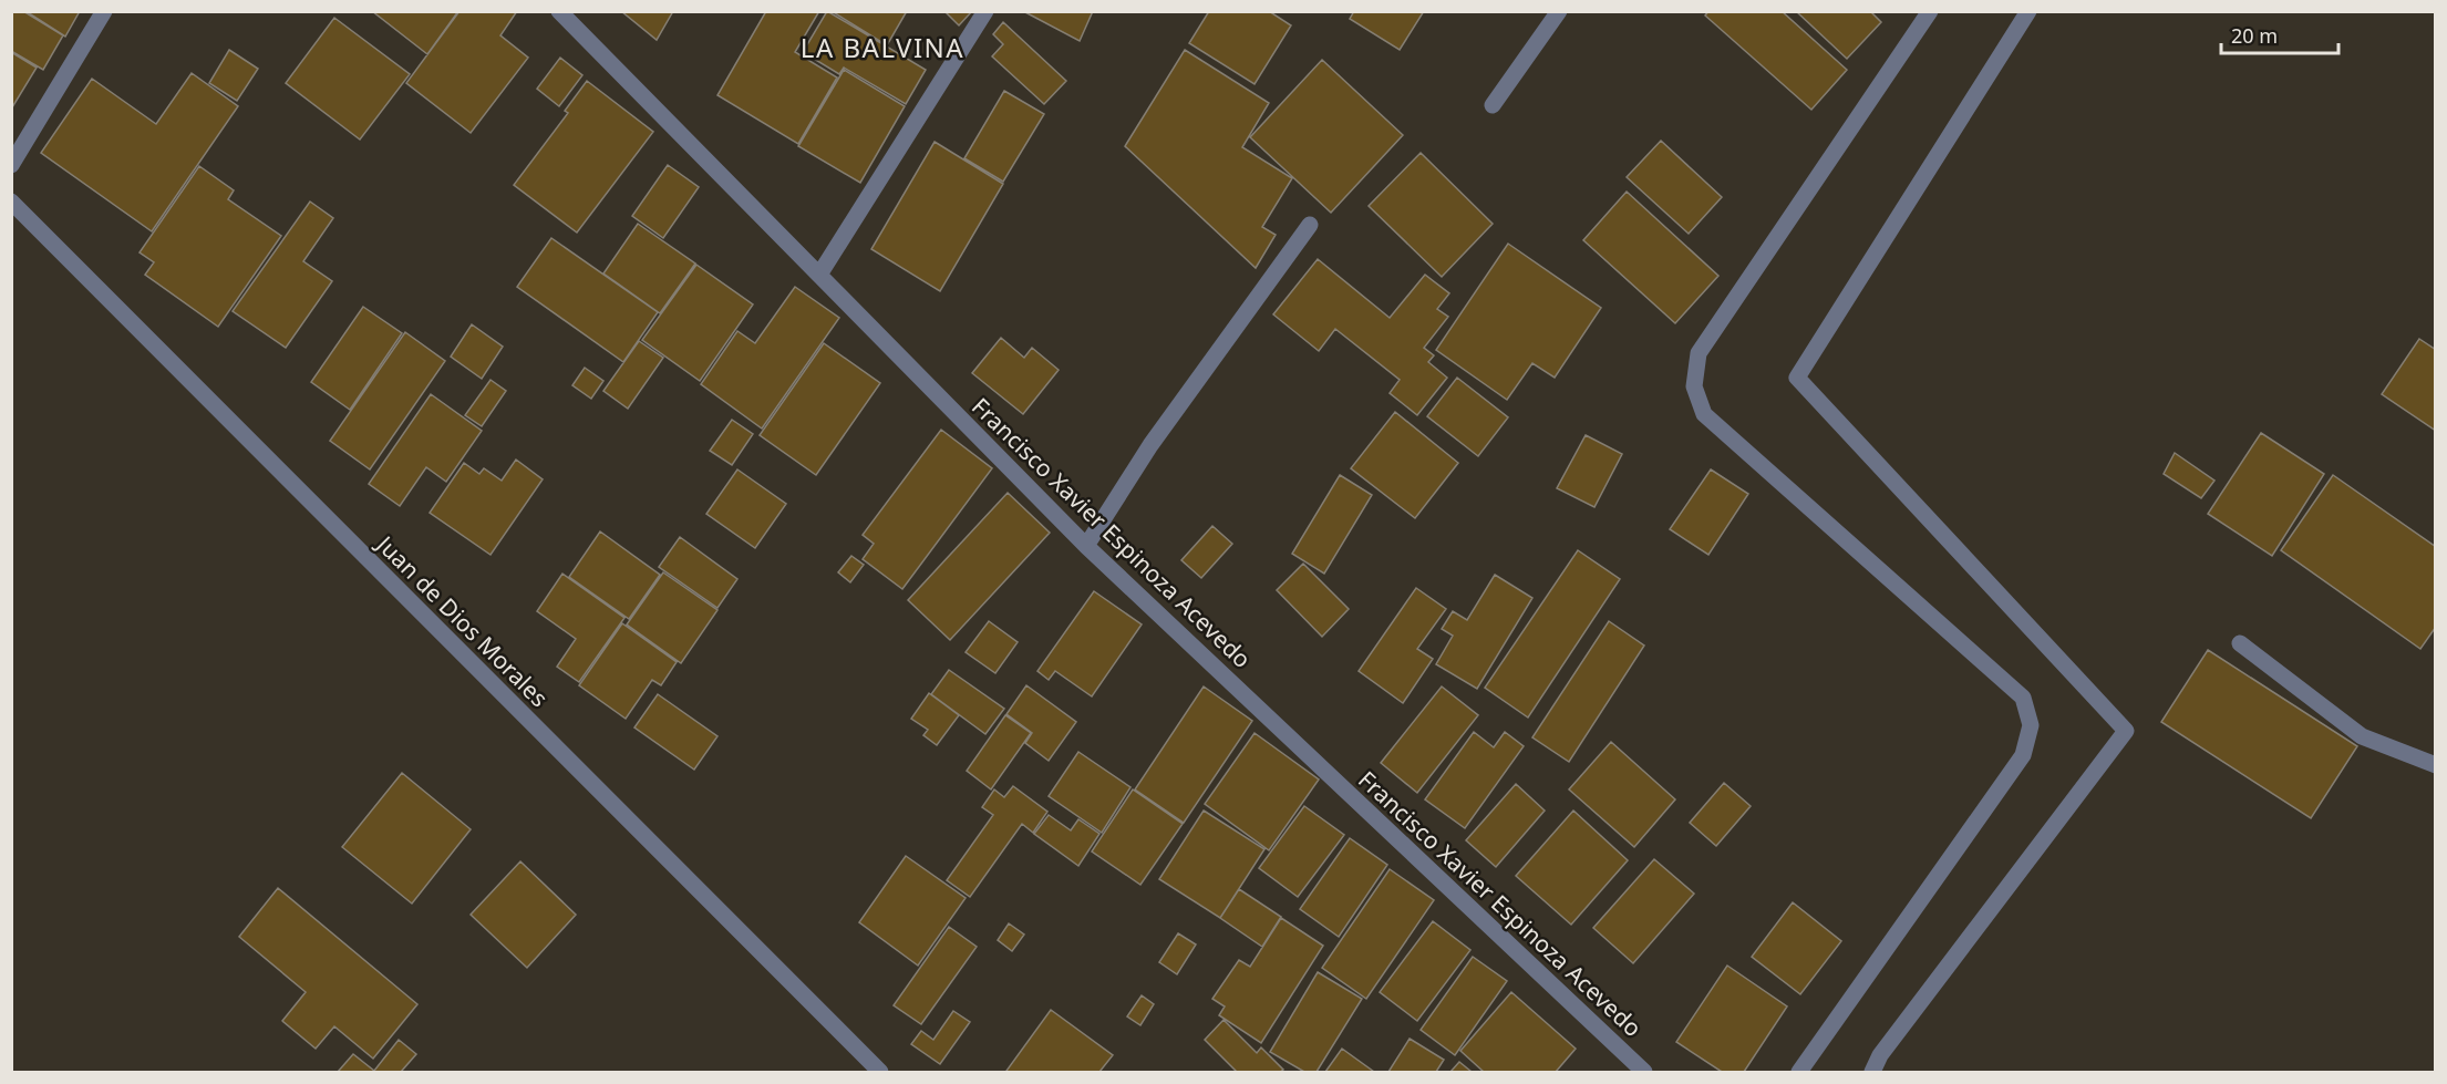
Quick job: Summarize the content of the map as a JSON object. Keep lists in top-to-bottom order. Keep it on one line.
{"streets":{"street":["Francisco Xavier Espinoza Acevedo","Juan de Dios Morales"]},"districts":["LA BALVINA"],"scale_bar":"20 m"}
